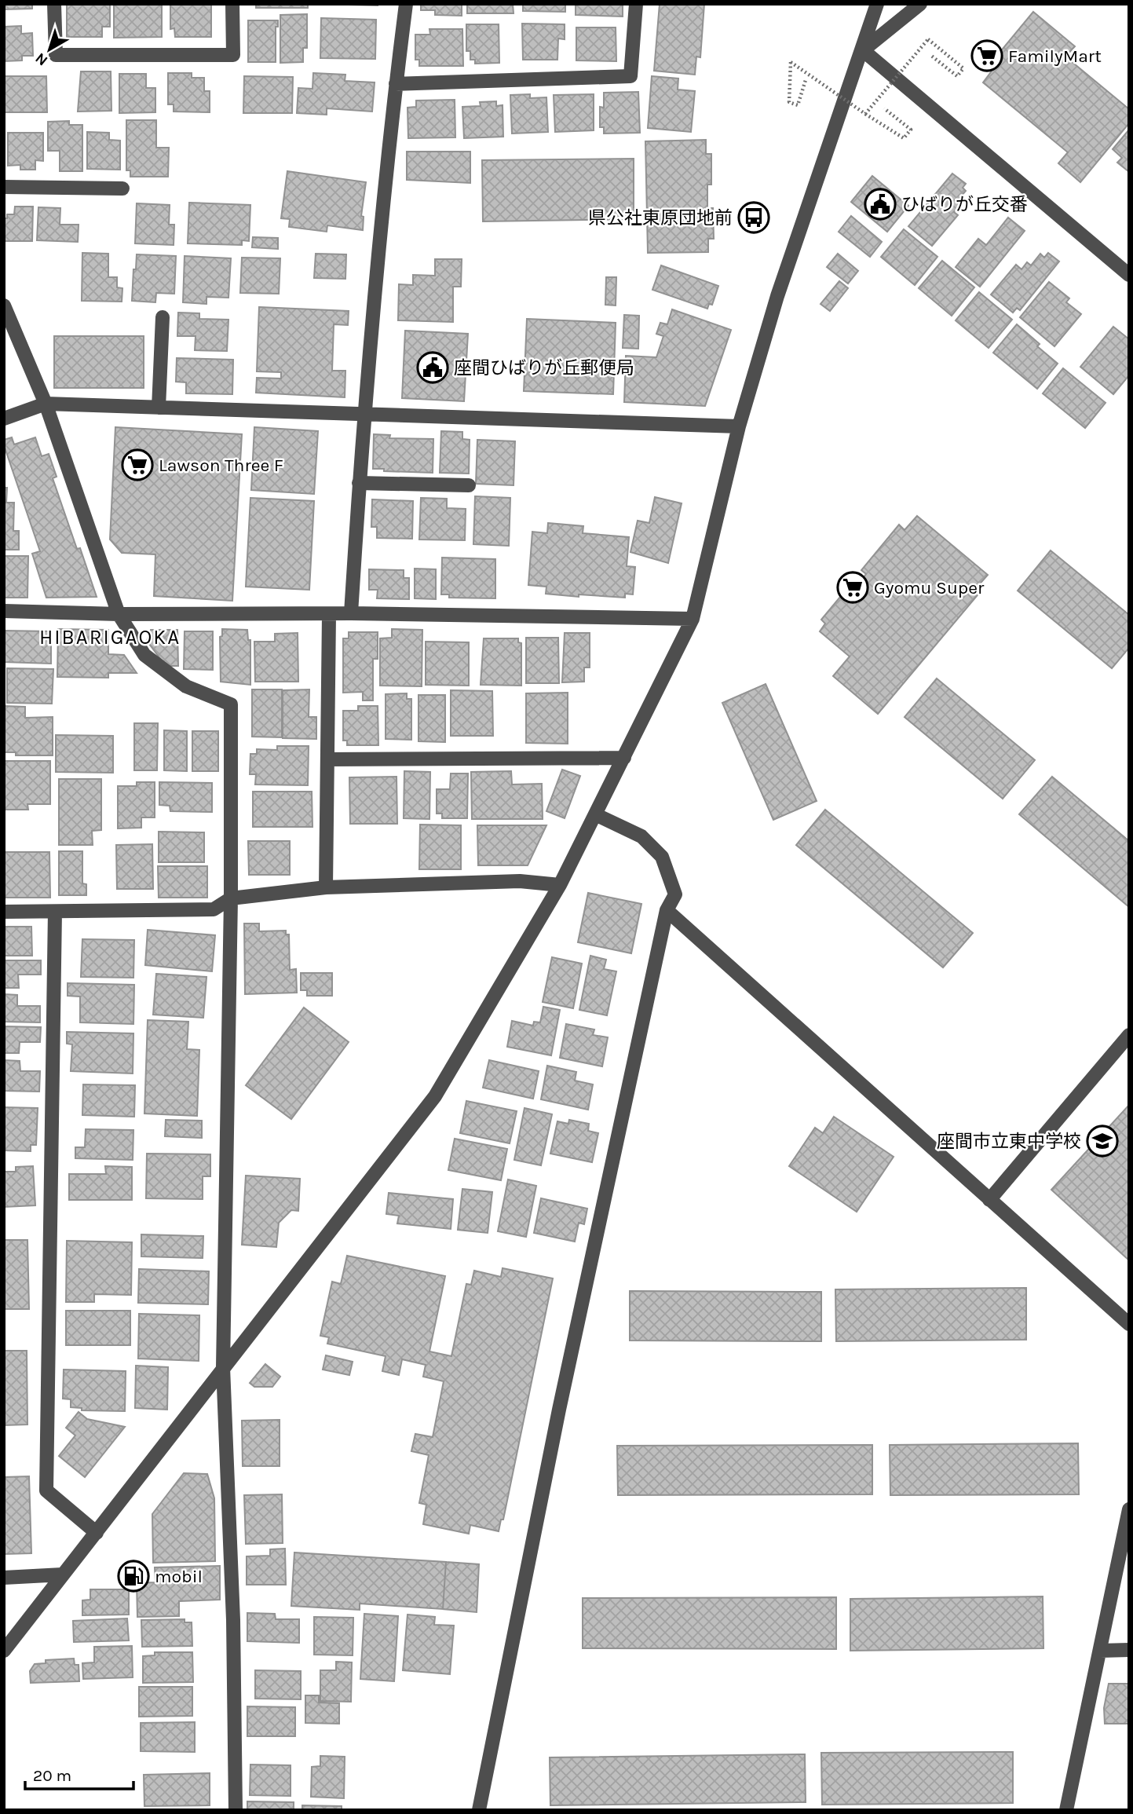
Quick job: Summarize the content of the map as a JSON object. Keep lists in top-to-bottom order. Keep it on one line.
{"districts":["HIBARIGAOKA"],"places":{"supermarket":["FamilyMart","Lawson Three F","Gyomu Super"],"public building":["ひばりが丘交番","座間ひばりが丘郵便局"],"bus stop":["県公社東原団地前"],"school or university":["座間市立東中学校"],"fuel station":["mobil"]},"scale_bar":"20 m","north":"bottom left"}
